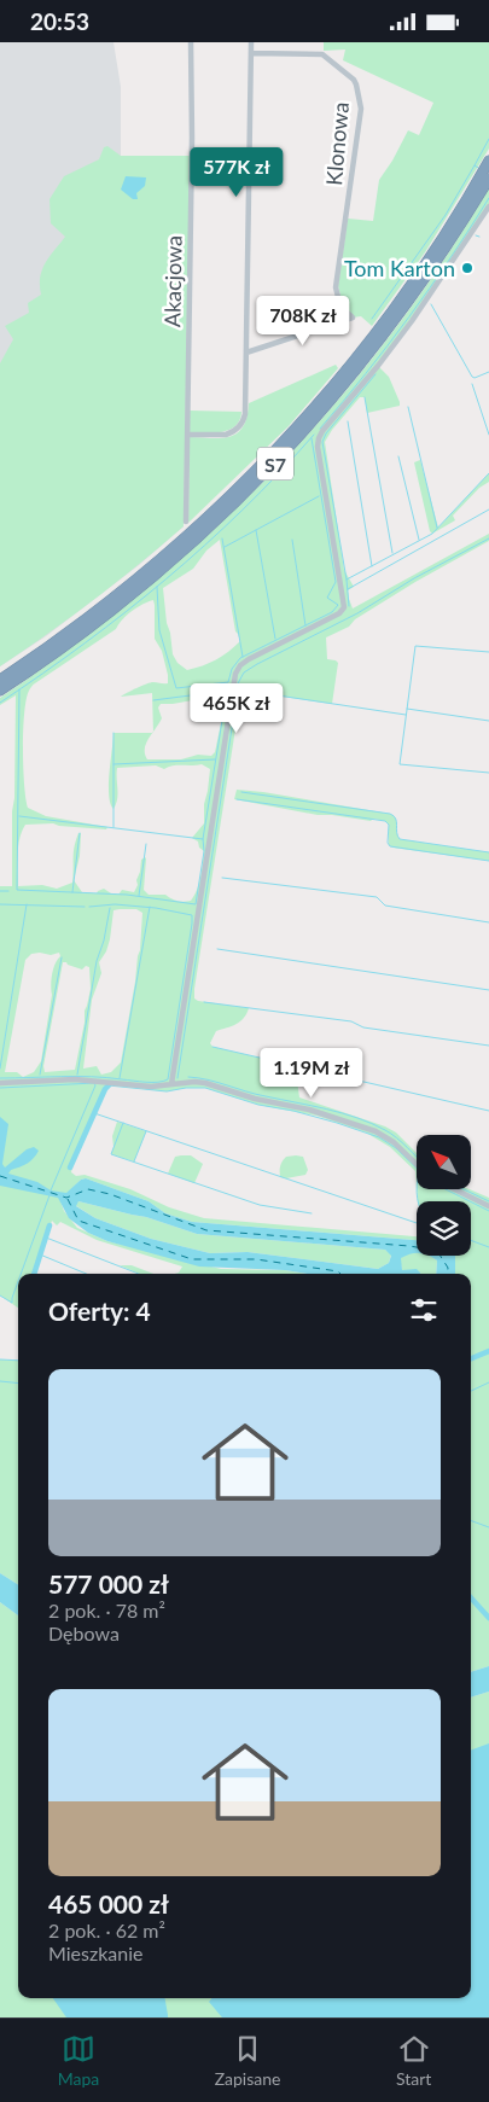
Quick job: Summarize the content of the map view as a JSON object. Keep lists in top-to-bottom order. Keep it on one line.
{"streets":{"highway":["S7"],"street":["Klonowa","Akacjowa"]},"places":["Tom Karton"],"north":"top left","page":{"status":"20:53","price":["577K zł","708K zł","465K zł","1.19M zł"],"heading":"Oferty: 4","list":[{"name":"577 000 zł","note":"2 pok. · 78 m² · Dębowa"},{"name":"465 000 zł","note":"2 pok. · 62 m² · Mieszkanie"}],"tabs":["Mapa","Zapisane","Start"]}}
